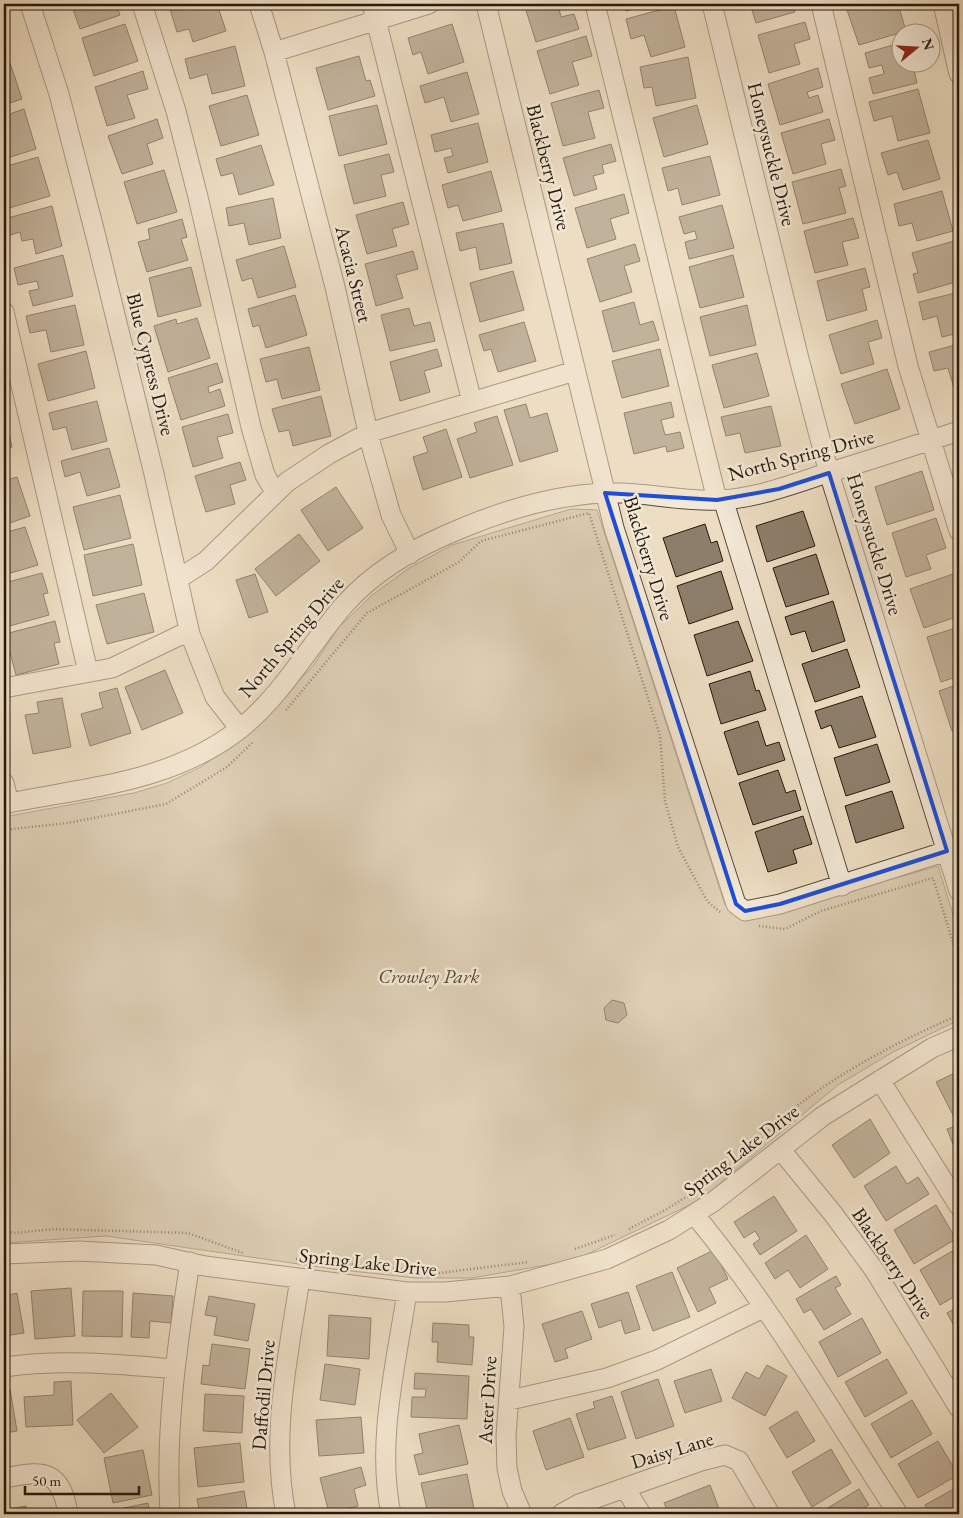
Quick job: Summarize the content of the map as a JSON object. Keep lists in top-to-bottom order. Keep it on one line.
{"streets":{"street":["Honeysuckle Drive","Blackberry Drive","Acacia Street","Blue Cypress Drive","North Spring Drive","Spring Lake Drive","Daffodil Drive","Aster Drive","Daisy Lane"]},"crossings":[["Honeysuckle Drive","Blackberry Drive"],["Honeysuckle Drive","North Spring Drive"],["Blackberry Drive","North Spring Drive"],["Blackberry Drive","Spring Lake Drive"],["Acacia Street","North Spring Drive"],["Blue Cypress Drive","North Spring Drive"],["Spring Lake Drive","Daffodil Drive"],["Spring Lake Drive","Aster Drive"]],"parks":["Crowley Park"],"scale_bar":"50 m","north":"right"}
